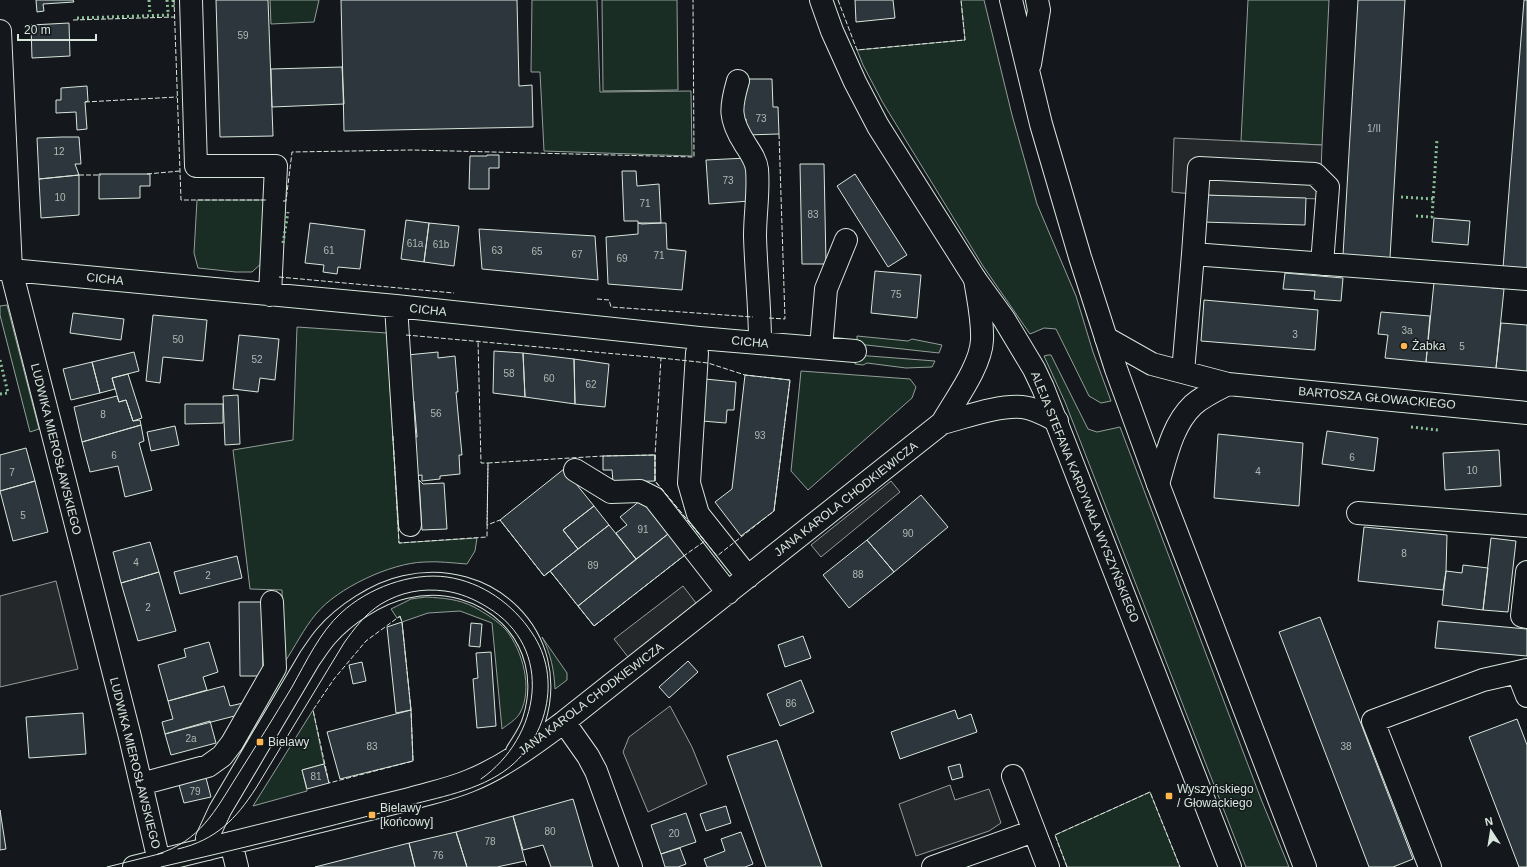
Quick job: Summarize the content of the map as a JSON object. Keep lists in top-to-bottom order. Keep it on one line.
{"streets":{"street":["CICHA","BARTOSZA GŁOWACKIEGO","LUDWIKA MIEROSŁAWSKIEGO","ALEJA STEFANA KARDYNAŁA WYSZYŃSKIEGO","JANA KAROLA CHODKIEWICZA"]},"crossings":[["CICHA","LUDWIKA MIEROSŁAWSKIEGO"],["LUDWIKA MIEROSŁAWSKIEGO","JANA KAROLA CHODKIEWICZA"],["ALEJA STEFANA KARDYNAŁA WYSZYŃSKIEGO","JANA KAROLA CHODKIEWICZA"]],"places":{"other":["Żabka"],"transit":["Bielawy","Wyszyńskiego / Głowackiego","Bielawy [końcowy]"]},"house_numbers":["59","73","1/II","12","73","10","71","83","61a","61b","61","63","65","67","71","69","75","3a","3","50","5","52","58","60","62","56","8","93","6","6","10","4","7","5","91","90","8","4","89","88","2","2","86","2a","83","38","81","79","80","20","78","76"],"scale_bar":"20 m","north":"top"}
